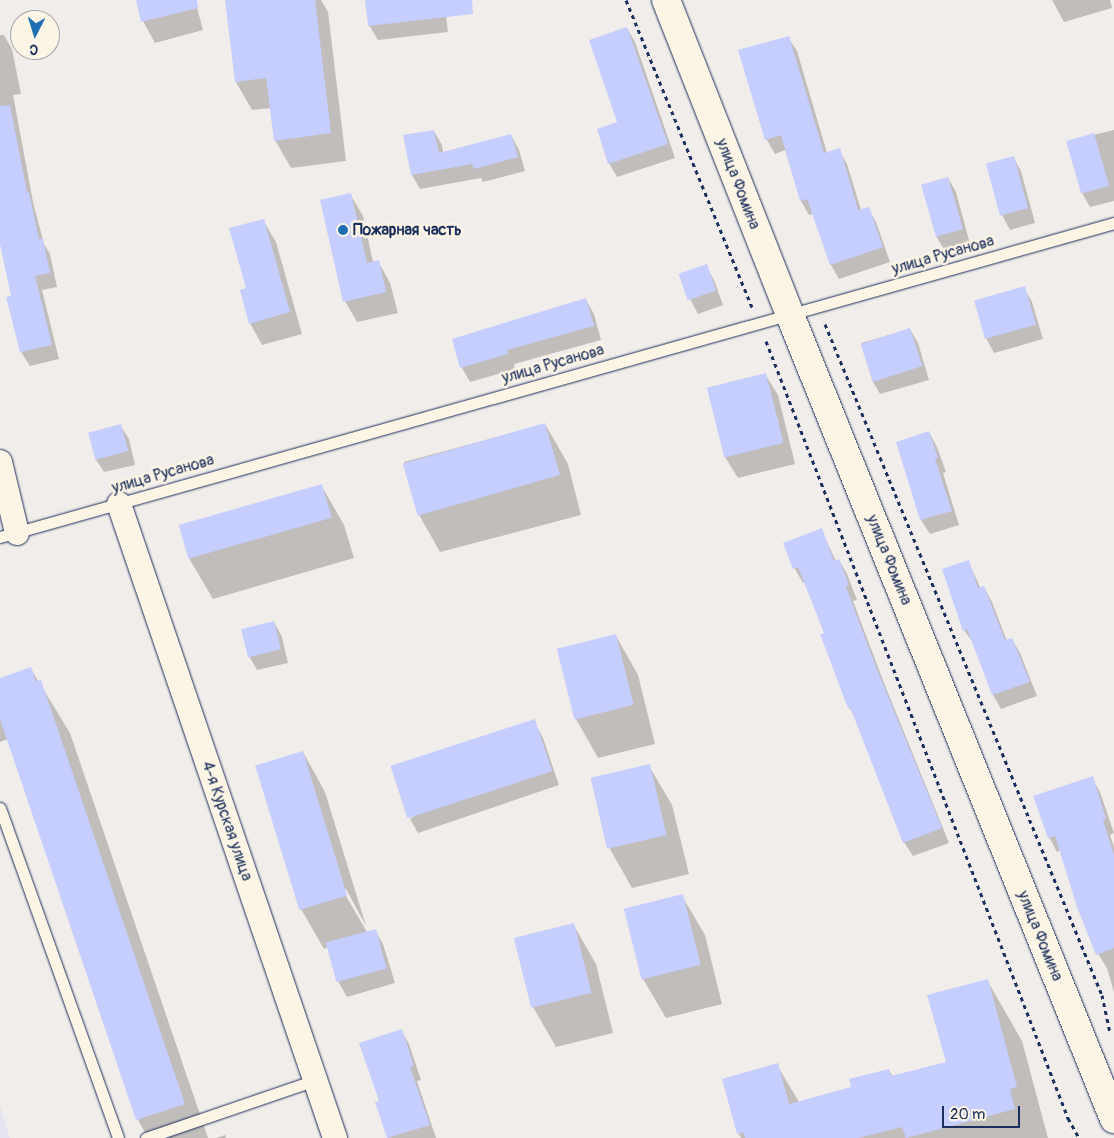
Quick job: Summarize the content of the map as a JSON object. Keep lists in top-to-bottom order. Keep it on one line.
{"streets":{"street":["улица Фомина","4-я Курская улица"],"lane":["улица Русанова"]},"crossings":[["улица Фомина","улица Русанова"],["улица Русанова","4-я Курская улица"]],"places":["Пожарная часть"],"scale_bar":"20 m","north":"bottom"}
